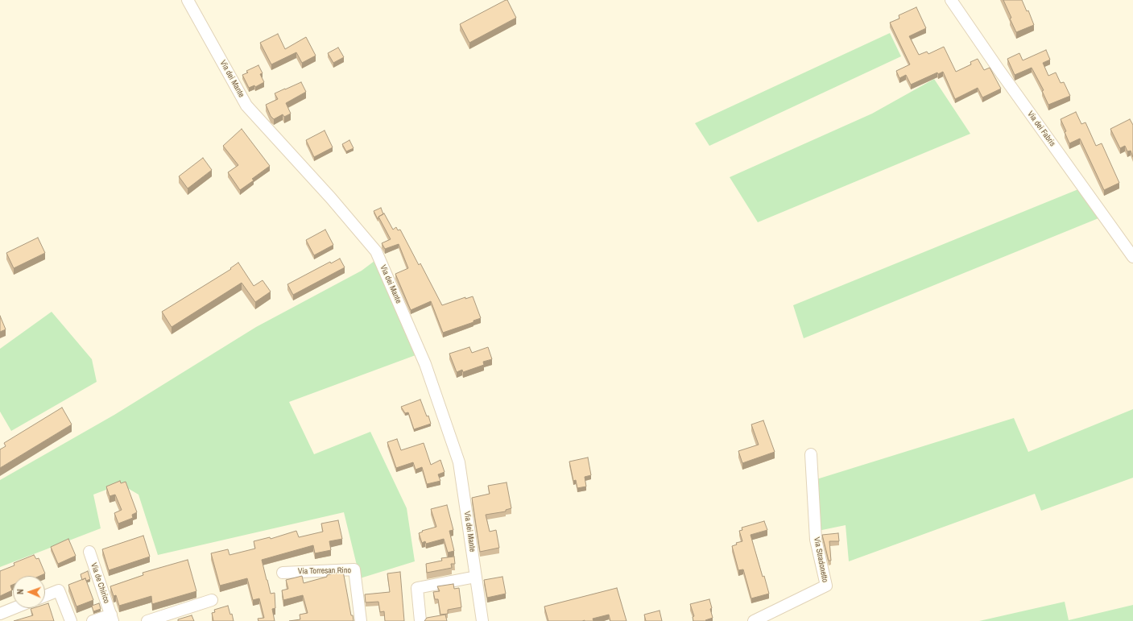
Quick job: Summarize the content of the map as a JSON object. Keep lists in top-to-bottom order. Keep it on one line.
{"streets":{"street":["Via dei Mante","Via dei Fabris","Via Stradonetto","Via Torresan Rino","Via de Chirico"]},"north":"left"}
